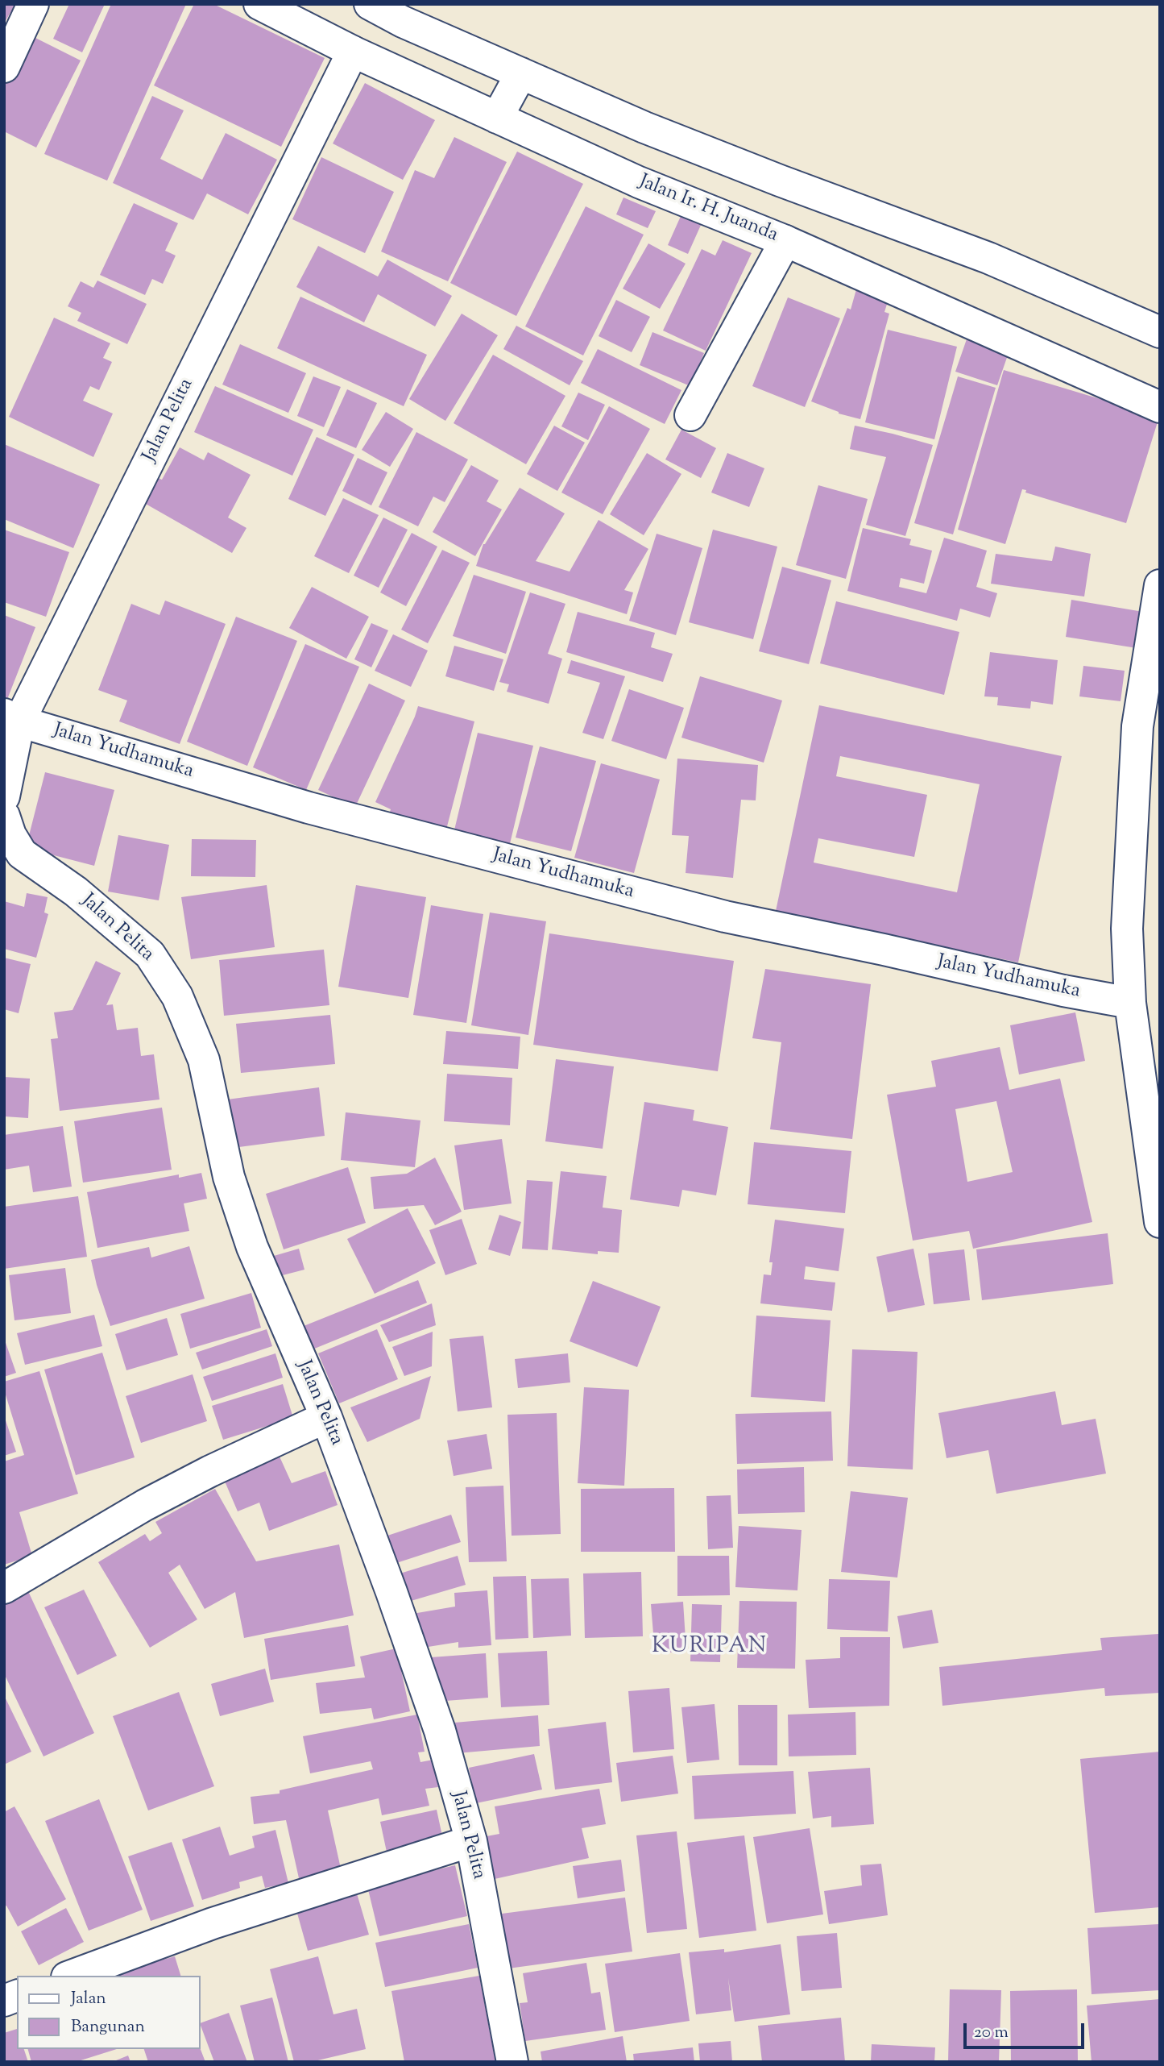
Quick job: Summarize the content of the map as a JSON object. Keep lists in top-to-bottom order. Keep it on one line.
{"streets":{"main road":["Jalan Ir. H. Juanda","Jalan Pelita","Jalan Yudhamuka"]},"crossings":[["Jalan Ir. H. Juanda","Jalan Pelita"],["Jalan Pelita","Jalan Yudhamuka"]],"districts":["KURIPAN"],"legend":["Jalan","Bangunan"],"scale_bar":"20 m"}
